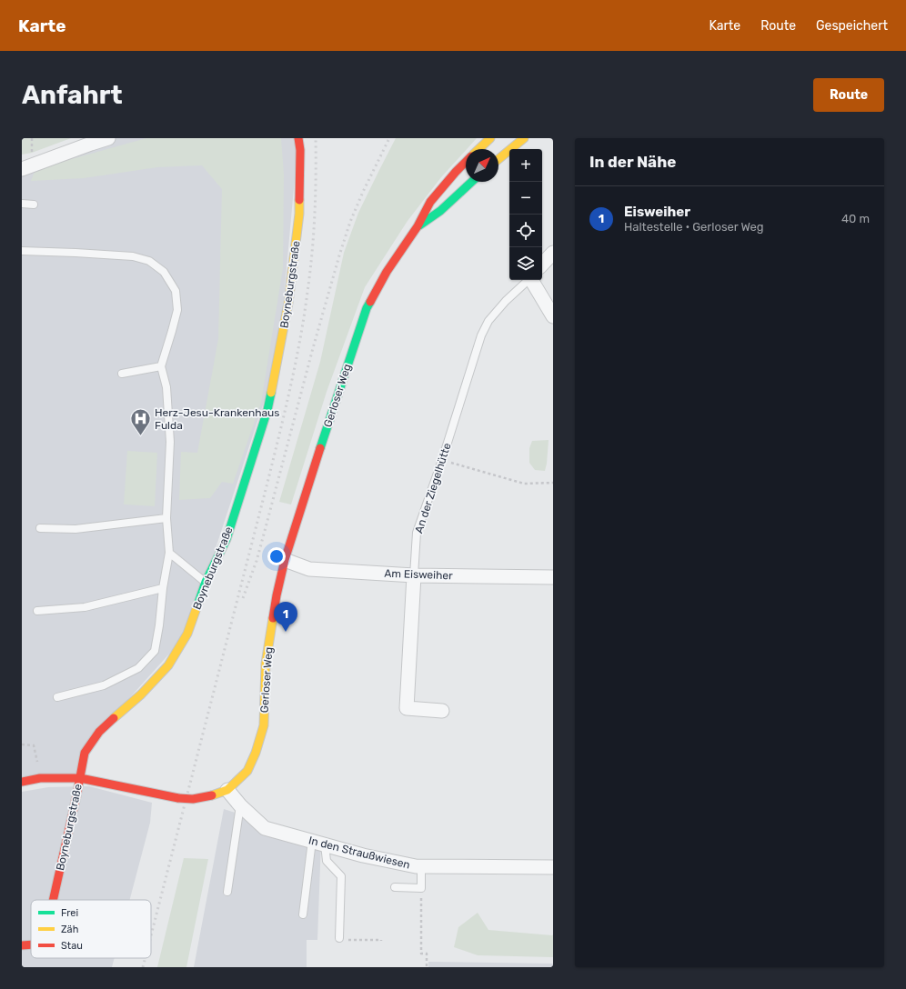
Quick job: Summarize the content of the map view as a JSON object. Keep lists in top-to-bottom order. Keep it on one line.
{"streets":{"street":["Boyneburgstraße","Gerloser Weg","An der Ziegelhütte","Am Eisweiher","In den Straußwiesen"]},"crossings":[["Boyneburgstraße","Gerloser Weg"],["Gerloser Weg","Am Eisweiher"],["Gerloser Weg","In den Straußwiesen"],["An der Ziegelhütte","Am Eisweiher"]],"places":{"hospital":["Herz-Jesu-Krankenhaus Fulda"]},"legend":["Frei","Zäh","Stau"],"north":"top right","page":{"header":"Karte","nav":["Karte","Route","Gespeichert"],"buttons":"Route","title":"Anfahrt","heading":"In der Nähe","map_buttons":["+","−"],"list":[{"mark":"1","name":"Eisweiher","note":"Haltestelle · Gerloser Weg","value":"40 m"}],"pins":"1"}}
